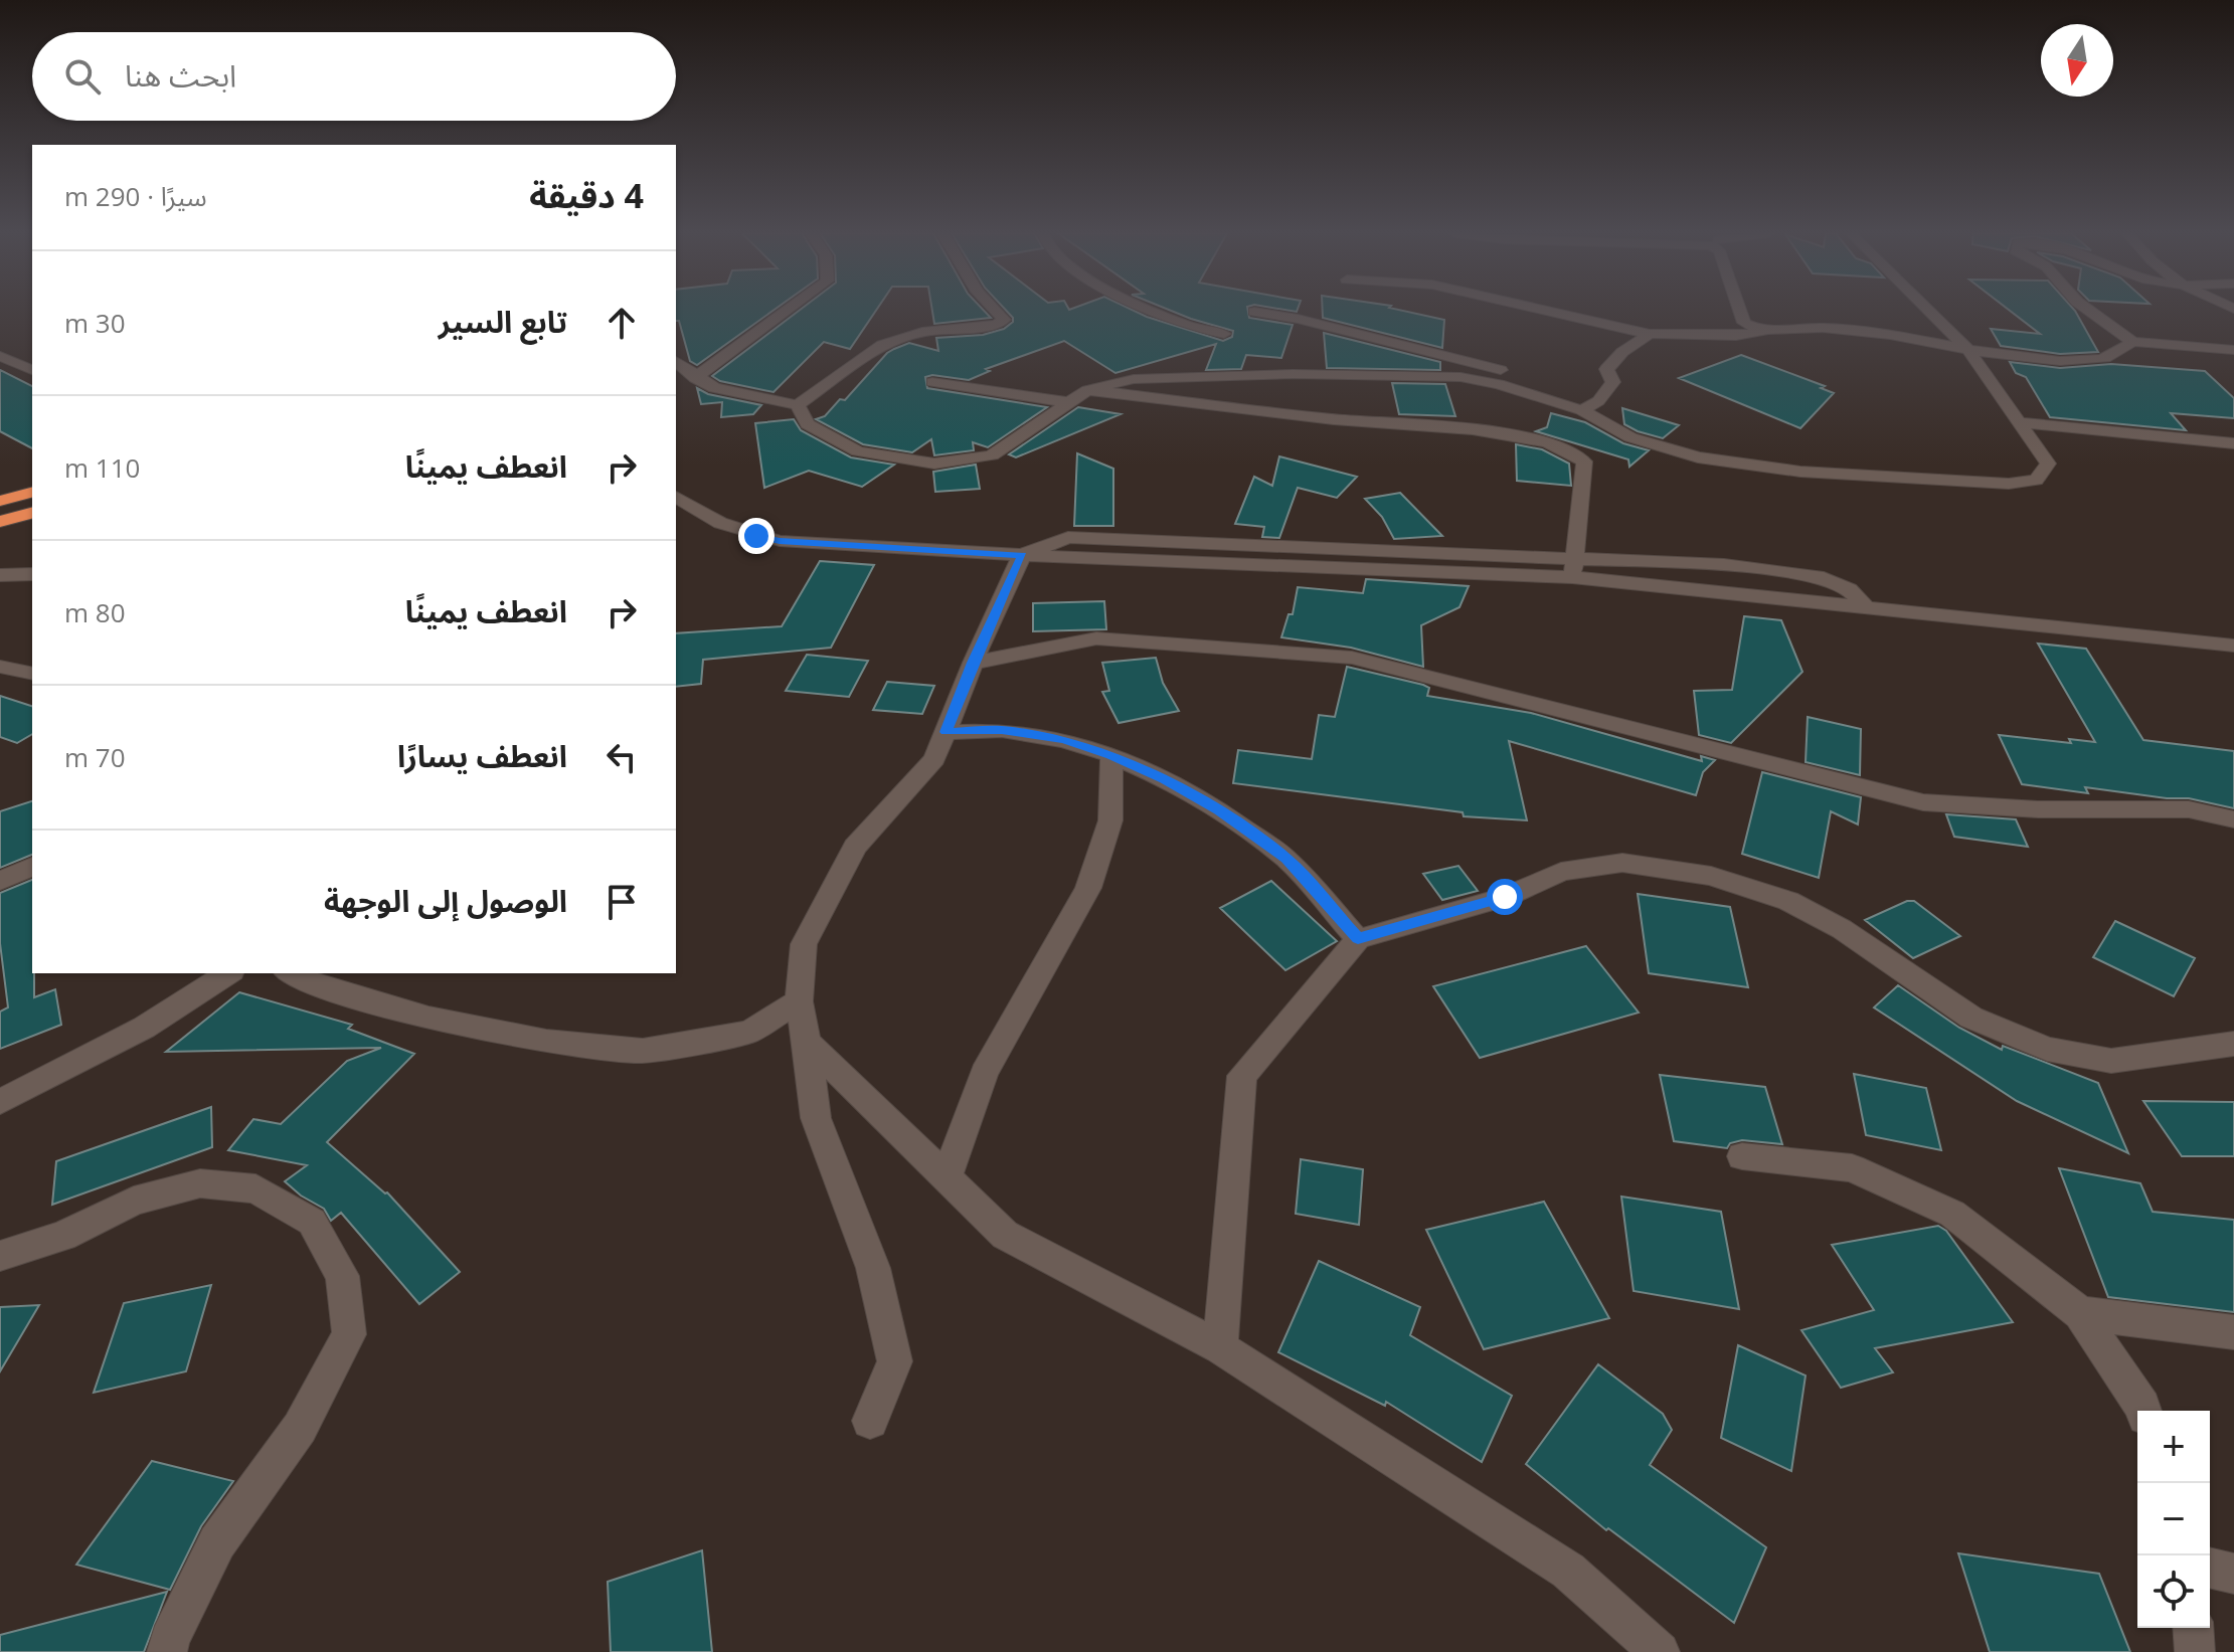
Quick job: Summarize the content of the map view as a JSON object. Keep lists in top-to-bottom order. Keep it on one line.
{"north":"bottom","page":{"search":"ابحث هنا","heading":["4 دقيقة","سيرًا · 290 m"],"list":[["تابع السير","30 m"],["انعطف يمينًا","110 m"],["انعطف يمينًا","80 m"],["انعطف يسارًا","70 m"],"الوصول إلى الوجهة"],"map_buttons":["+","−"]}}
